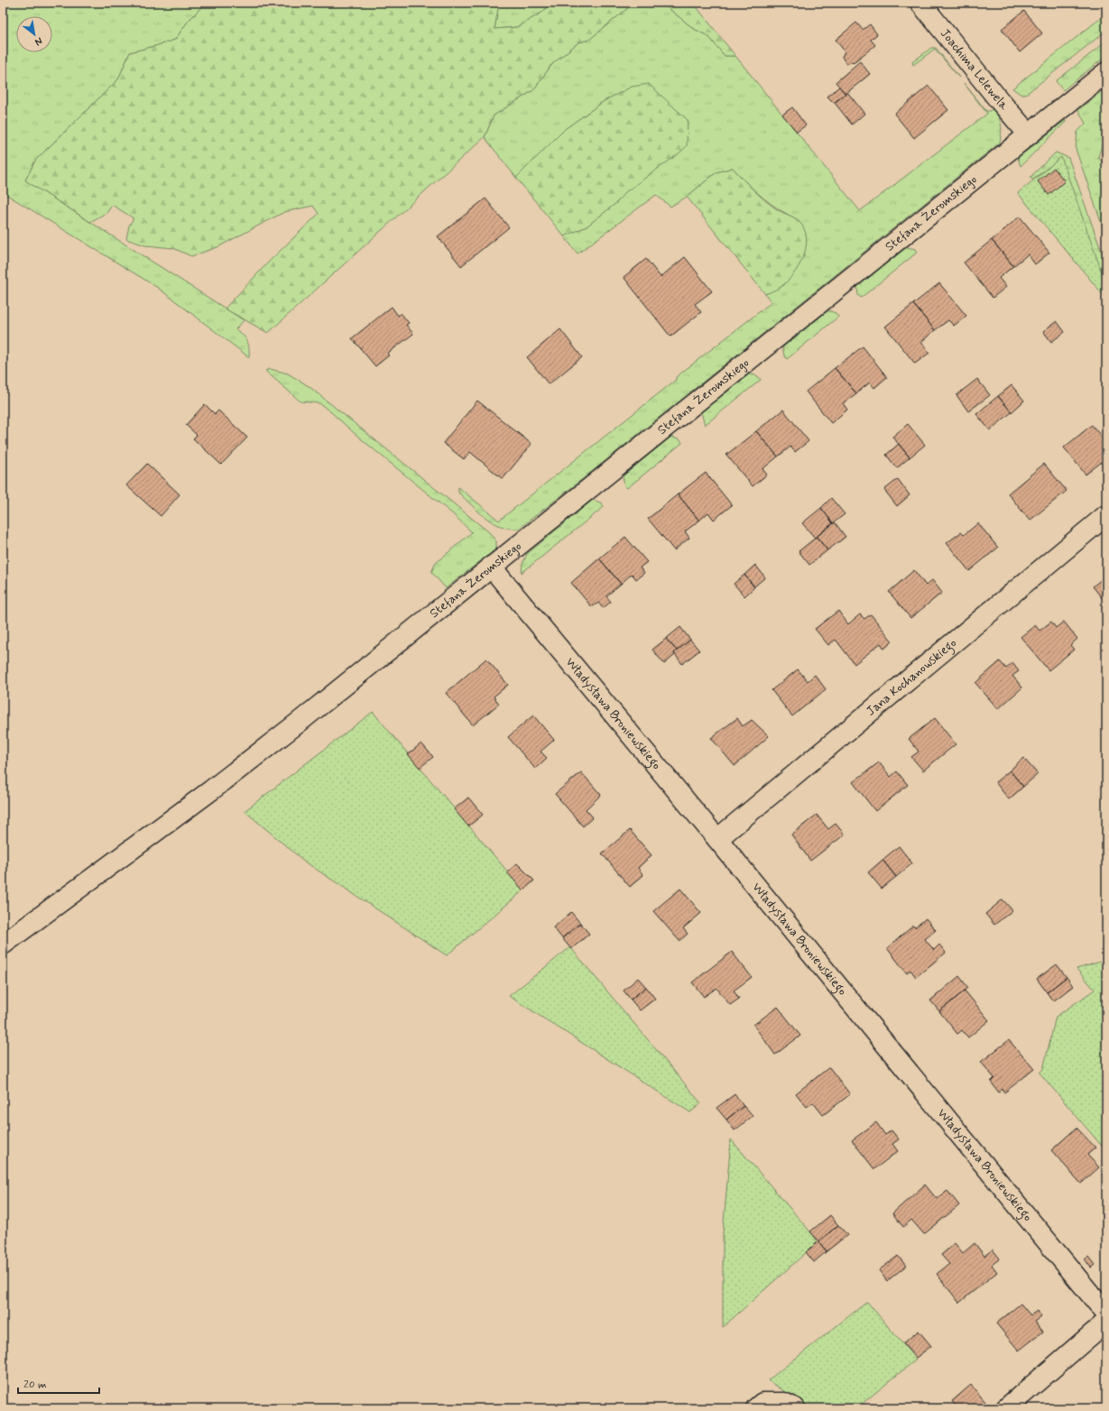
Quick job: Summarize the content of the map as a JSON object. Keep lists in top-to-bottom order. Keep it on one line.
{"streets":{"street":["Joachima Lelewela","Stefana Żeromskiego","Jana Kochanowskiego","Władysława Broniewskiego"]},"crossings":[["Joachima Lelewela","Stefana Żeromskiego"],["Stefana Żeromskiego","Władysława Broniewskiego"],["Jana Kochanowskiego","Władysława Broniewskiego"]],"scale_bar":"20 m","north":"bottom right"}
